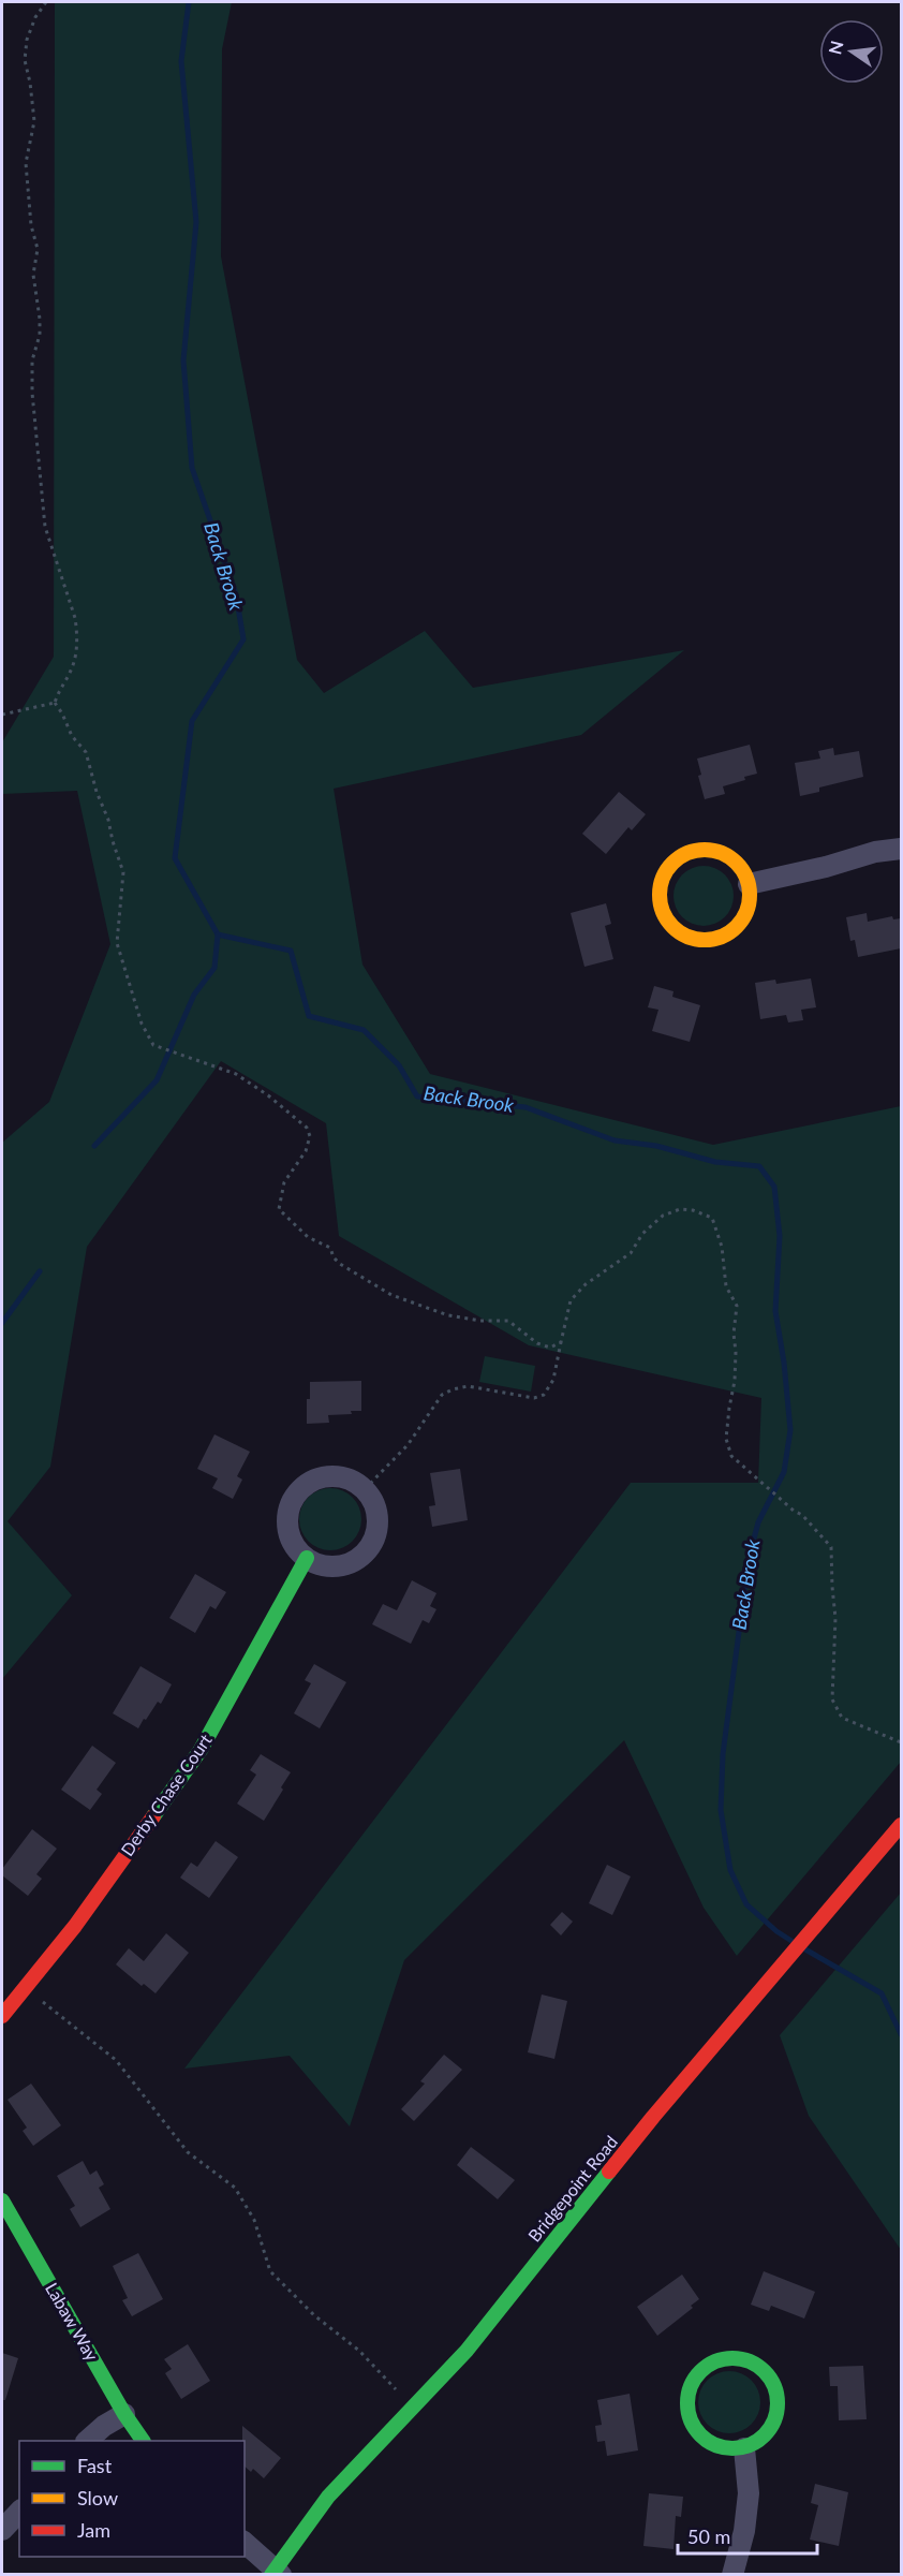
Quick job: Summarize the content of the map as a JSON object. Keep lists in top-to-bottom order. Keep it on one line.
{"streets":{"street":["Derby Chase Court","Bridgepoint Road","Labaw Way"]},"water":["Back Brook"],"legend":["Fast","Slow","Jam"],"scale_bar":"50 m","north":"left"}
